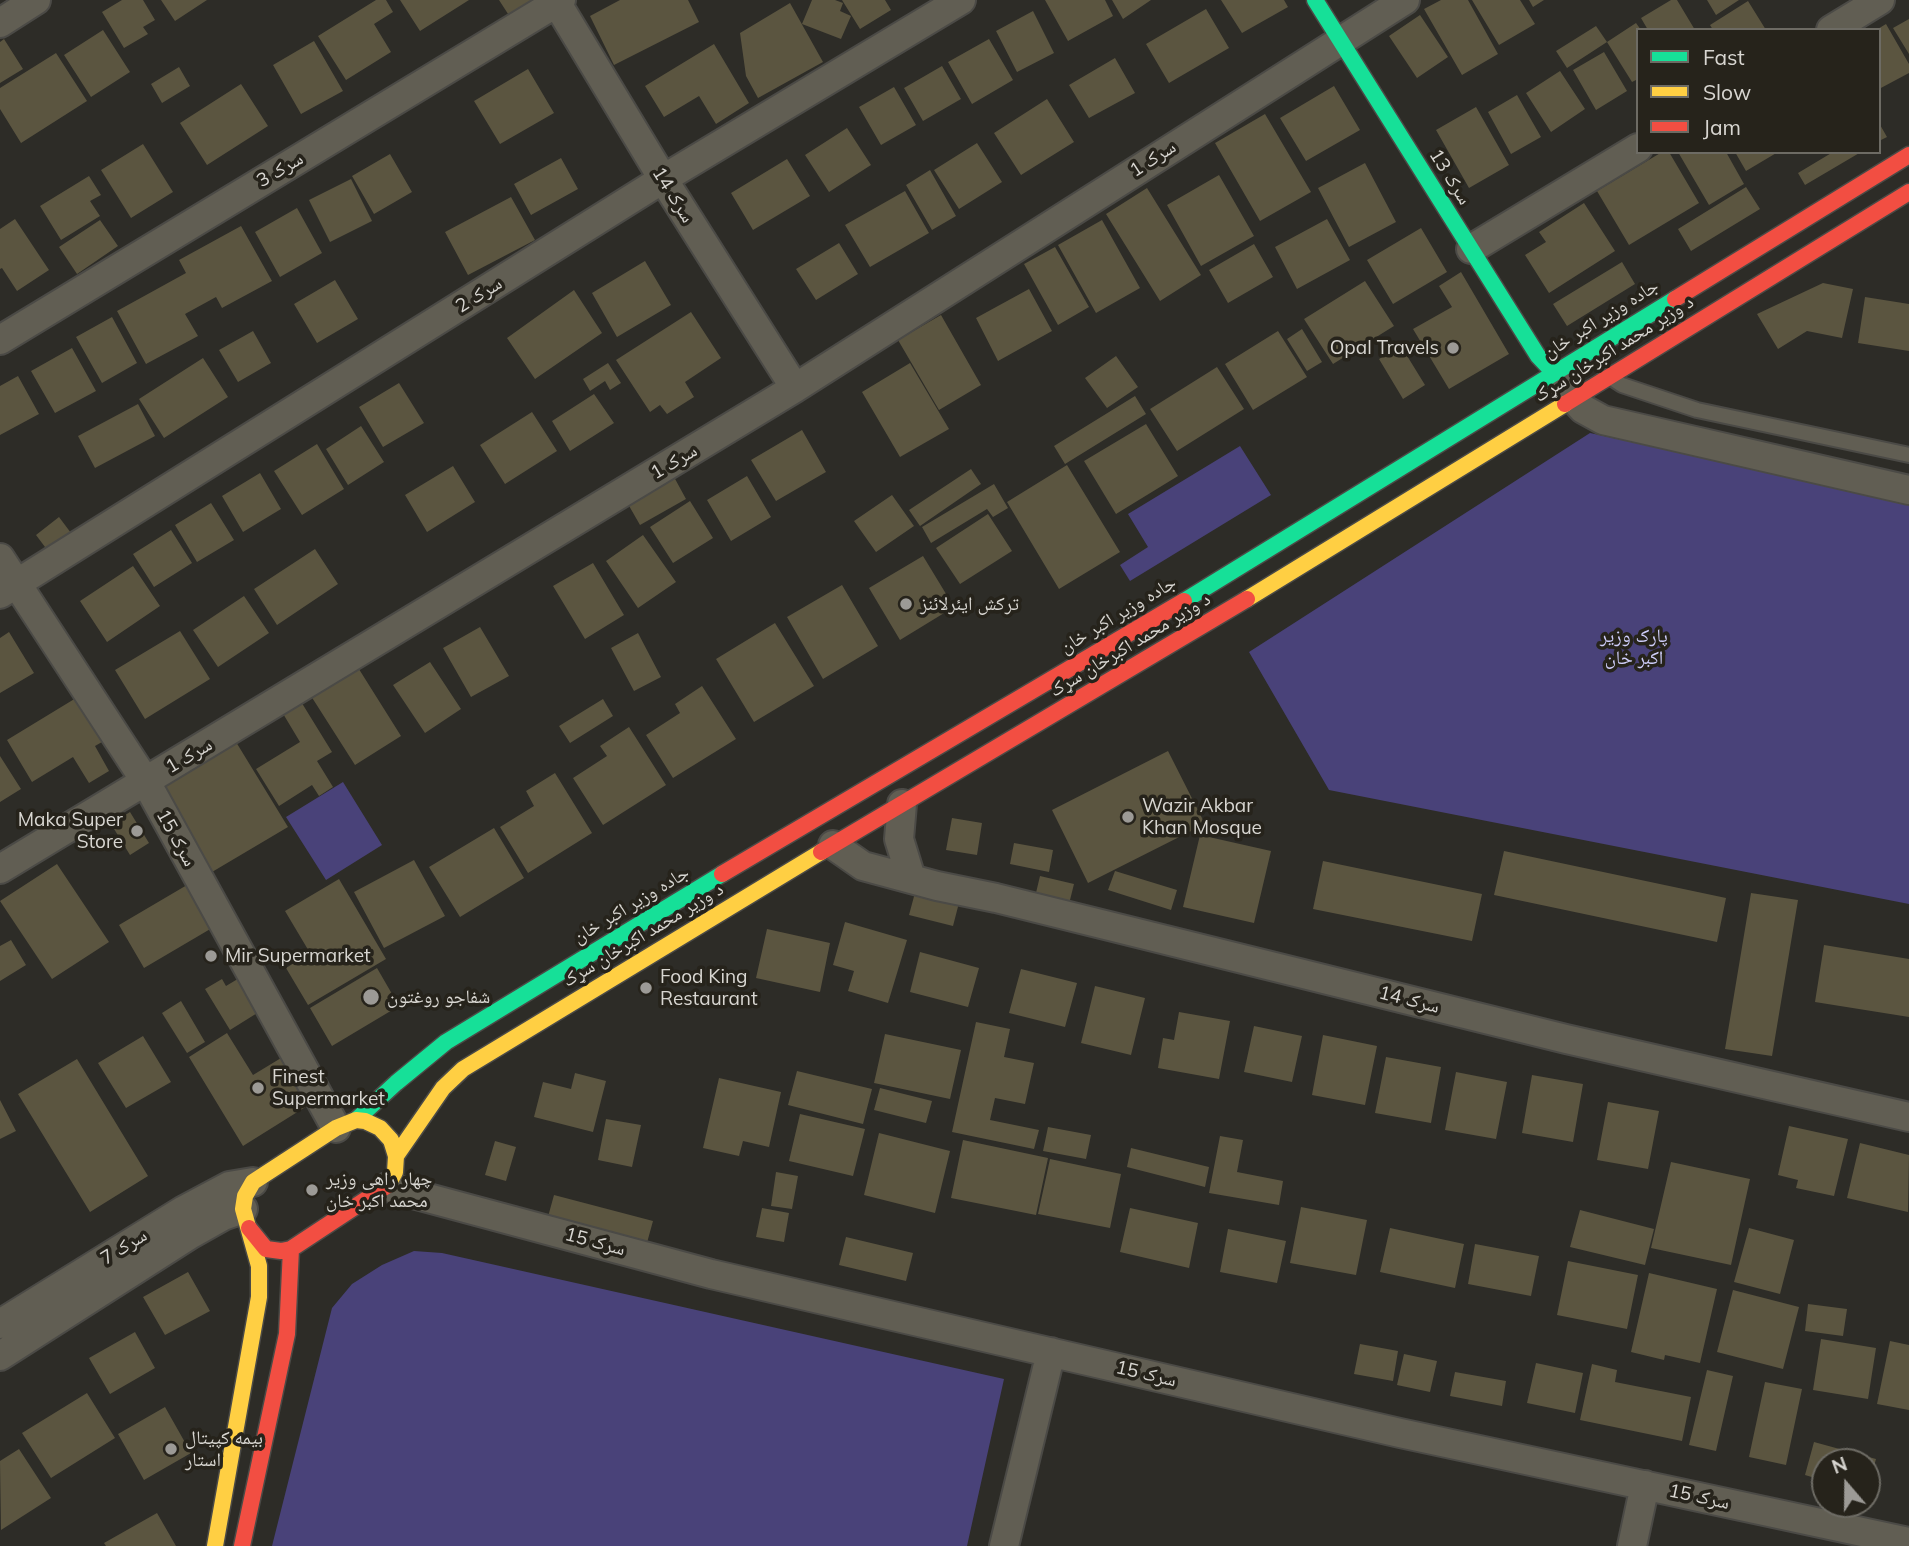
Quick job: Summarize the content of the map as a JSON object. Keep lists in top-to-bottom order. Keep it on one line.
{"streets":{"main road":["سرک 13","جاده وزیر اکبر خان","د وزیر محمد اکبرخان سړک"],"street":["سرک 1","سرک 3","سرک 14","سرک 2","سرک 15","سرک 7"]},"crossings":[["سرک 1","سرک 13"],["سرک 1","سرک 14"],["سرک 1","سرک 15"],["سرک 3","سرک 14"],["سرک 13","جاده وزیر اکبر خان"],["سرک 14","سرک 2"],["سرک 14","د وزیر محمد اکبرخان سړک"],["سرک 2","سرک 15"],["جاده وزیر اکبر خان","د وزیر محمد اکبرخان سړک"],["جاده وزیر اکبر خان","سرک 15"],["جاده وزیر اکبر خان","سرک 7"],["د وزیر محمد اکبرخان سړک","سرک 15"]],"parks":["پارک وزیر اکبر خان"],"places":["Opal Travels","ترکش ایئرلائنز","Wazir Akbar Khan Mosque","Maka Super Store","Mir Supermarket","Food King Restaurant","شفاجو روغتون","Finest Supermarket","چهار راهی وزیر محمد اکبر خان","بیمه کپیتال استار"],"legend":["Fast","Slow","Jam"],"north":"top"}
